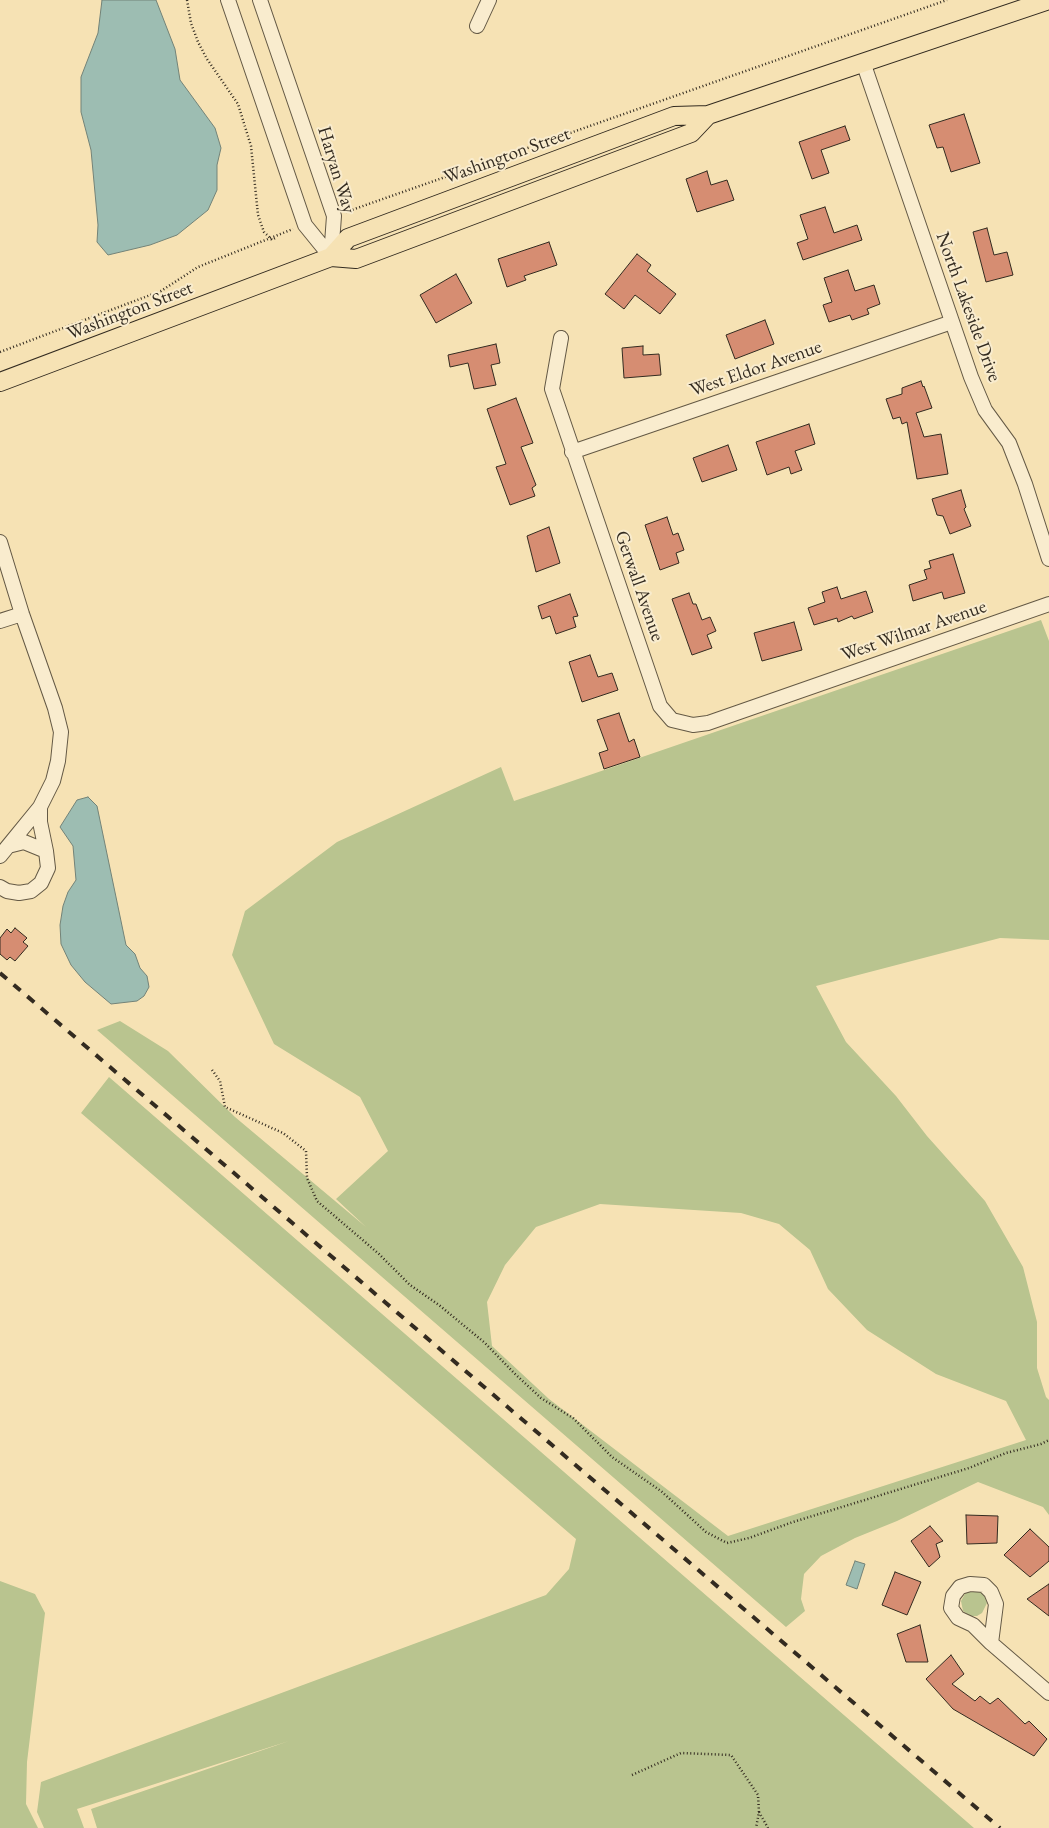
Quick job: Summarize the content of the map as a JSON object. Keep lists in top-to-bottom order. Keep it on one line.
{"streets":{"main road":["Washington Street"],"street":["Haryan Way","North Lakeside Drive","West Eldor Avenue","Gerwall Avenue","West Wilmar Avenue"]},"crossings":[["Washington Street","Haryan Way"],["Washington Street","North Lakeside Drive"],["North Lakeside Drive","West Eldor Avenue"],["West Eldor Avenue","Gerwall Avenue"],["Gerwall Avenue","West Wilmar Avenue"]]}
